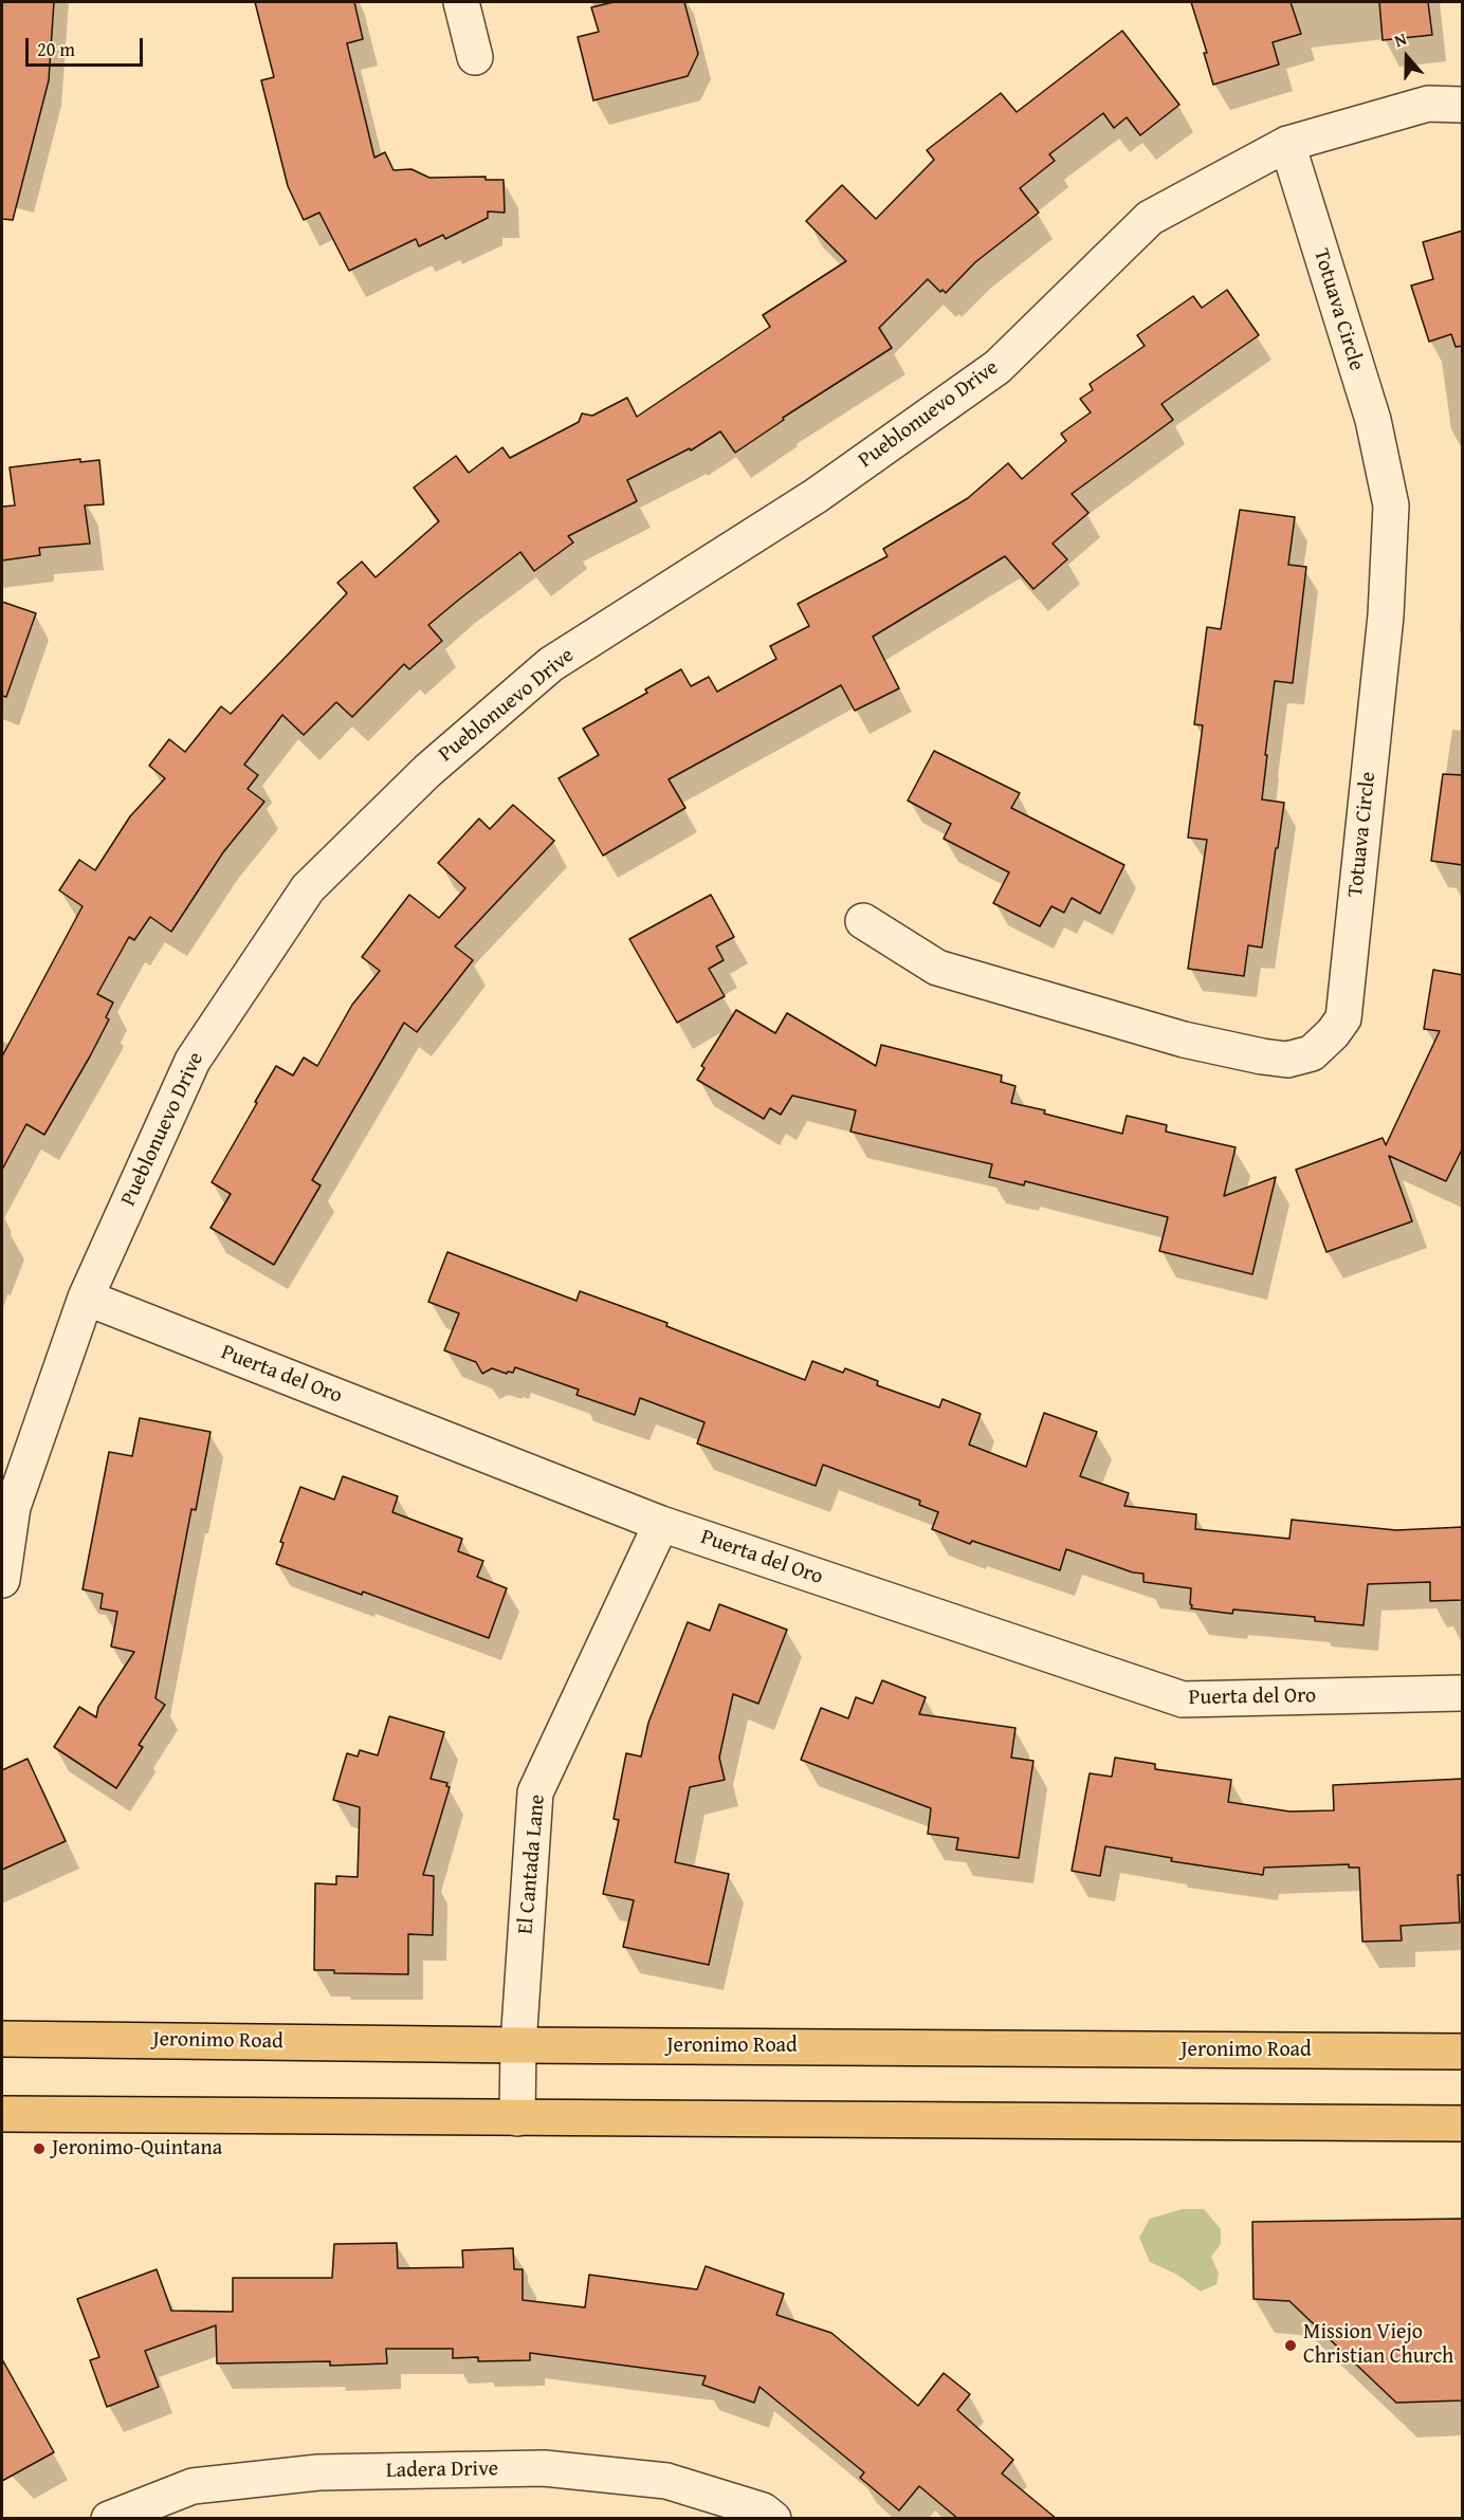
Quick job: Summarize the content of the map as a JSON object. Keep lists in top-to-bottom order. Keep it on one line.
{"streets":{"main road":["Jeronimo Road"],"street":["Totuava Circle","Pueblonuevo Drive","Puerta del Oro","El Cantada Lane","Ladera Drive"]},"crossings":[["Totuava Circle","Pueblonuevo Drive"],["Pueblonuevo Drive","Puerta del Oro"],["Puerta del Oro","El Cantada Lane"],["El Cantada Lane","Jeronimo Road"]],"places":["Jeronimo-Quintana","Mission Viejo Christian Church"],"scale_bar":"20 m","north":"top"}
